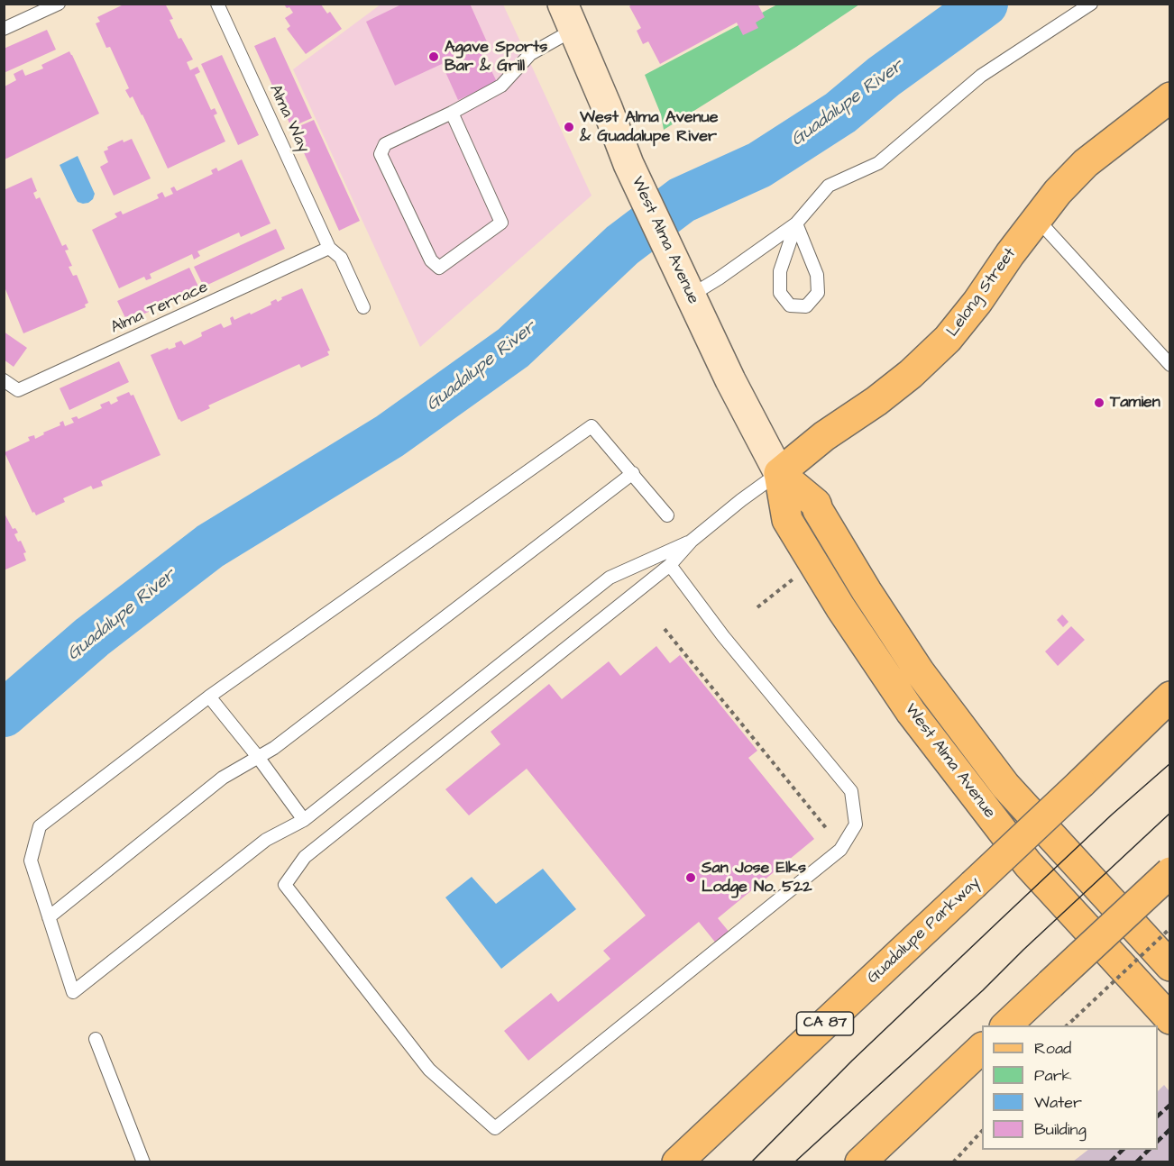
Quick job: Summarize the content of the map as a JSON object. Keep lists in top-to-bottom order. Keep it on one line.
{"streets":{"main road":["West Alma Avenue","Lelong Street","Guadalupe Parkway","CA 87"],"lane":["Alma Way","Alma Terrace"]},"crossings":[["Alma Way","Alma Terrace"],["West Alma Avenue","Lelong Street"]],"water":["Guadalupe River"],"places":["Agave Sports Bar & Grill","West Alma Avenue & Guadalupe River","Tamien","San Jose Elks Lodge No. 522"],"legend":["Road","Park","Water","Building"]}
